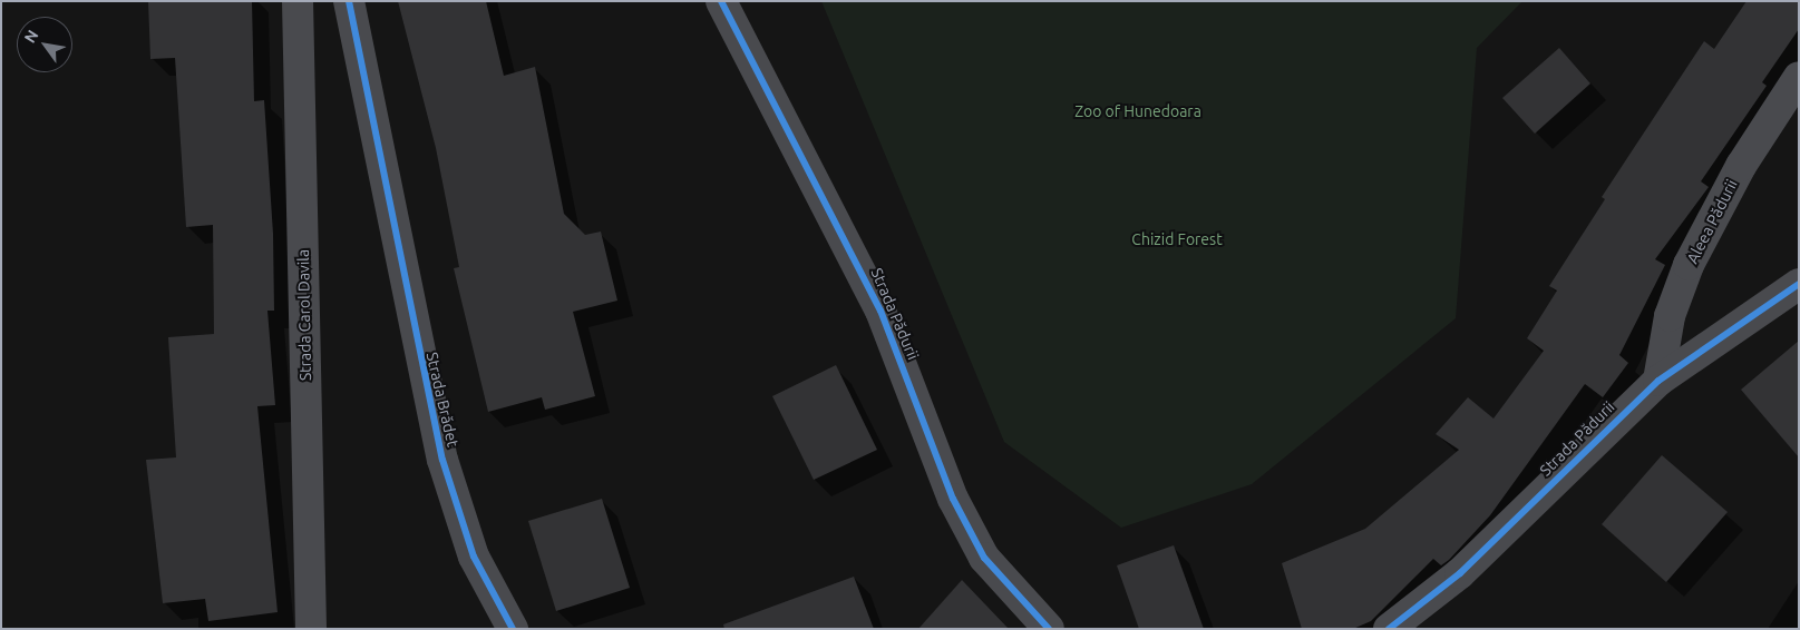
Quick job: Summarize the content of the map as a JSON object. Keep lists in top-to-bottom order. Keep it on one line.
{"streets":{"street":["Aleea Pădurii","Strada Pădurii","Strada Carol Davila","Strada Brădet"]},"crossings":[["Aleea Pădurii","Strada Pădurii"]],"parks":["Zoo of Hunedoara","Chizid Forest"],"north":"top left"}
